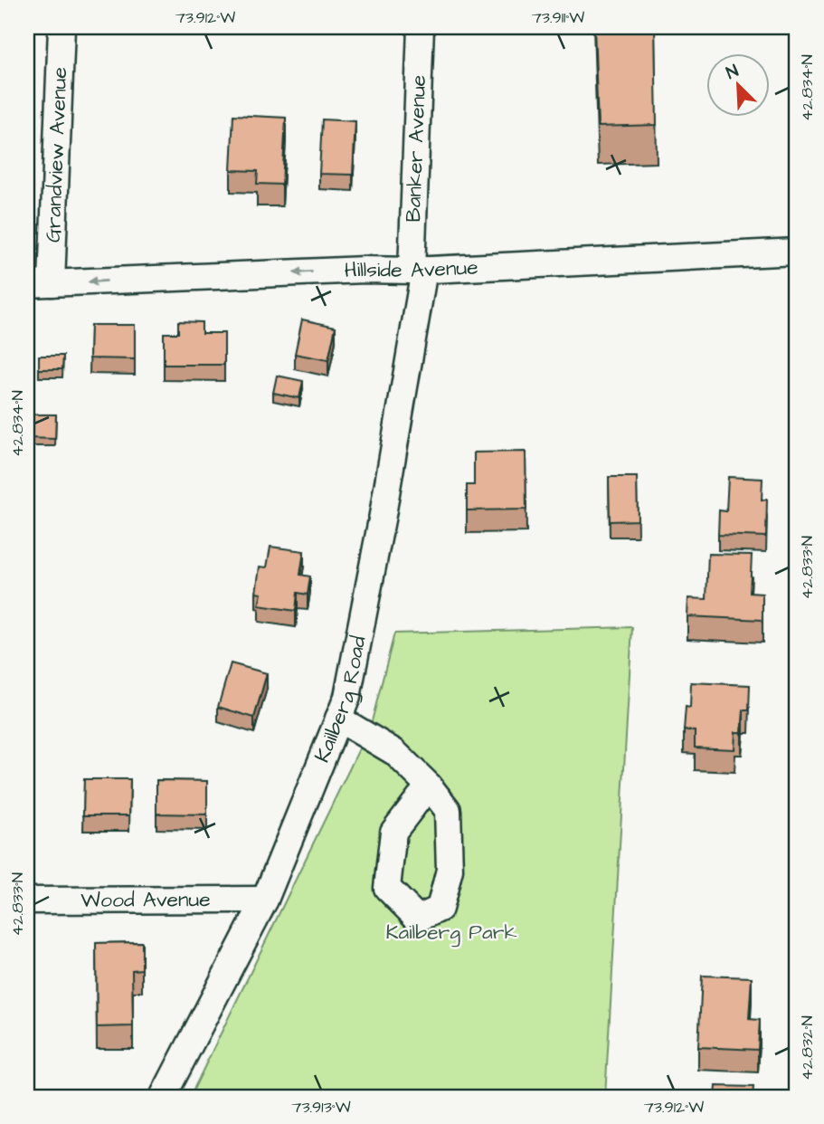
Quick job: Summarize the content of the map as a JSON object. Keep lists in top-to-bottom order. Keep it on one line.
{"streets":{"street":["Banker Avenue","Grandview Avenue","Hillside Avenue","Kailberg Road","Wood Avenue"]},"crossings":[["Banker Avenue","Hillside Avenue"],["Banker Avenue","Kailberg Road"],["Grandview Avenue","Hillside Avenue"],["Hillside Avenue","Kailberg Road"],["Kailberg Road","Wood Avenue"]],"one_way":["Hillside Avenue"],"parks":["Kailberg Park"],"north":"top left","coordinates":["73.912°W","73.911°W","42.834°N","42.833°N","42.832°N","73.913°W"]}
